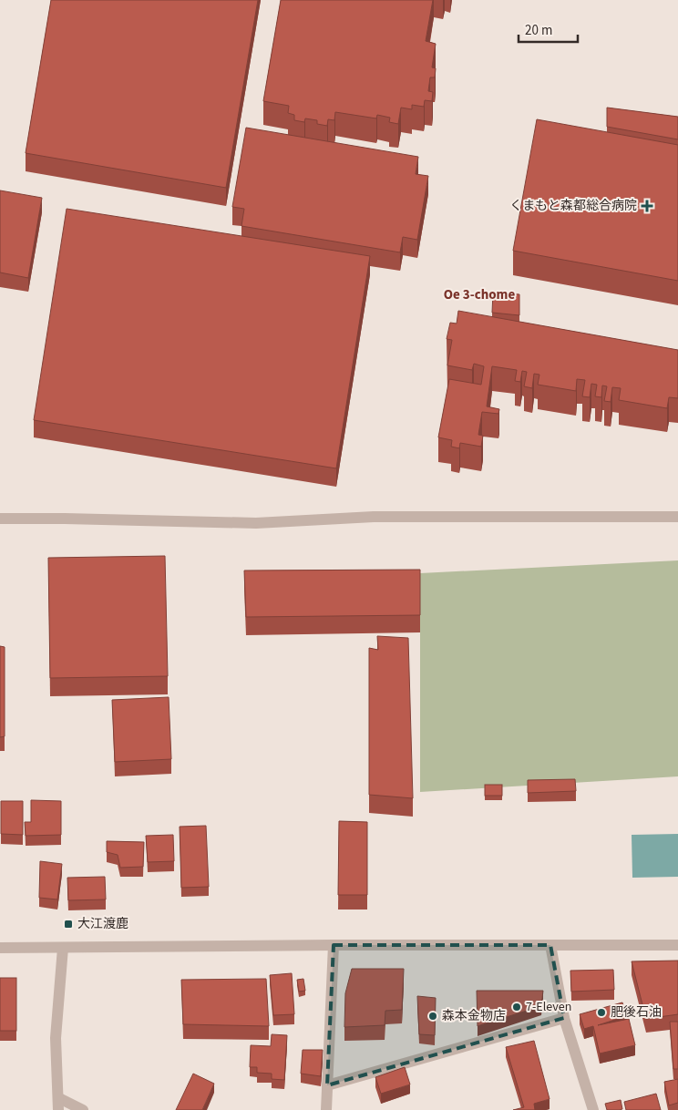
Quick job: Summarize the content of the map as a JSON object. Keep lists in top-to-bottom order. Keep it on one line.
{"districts":["Oe 3-chome"],"places":{"health":["くまもと森都総合病院"],"transit":["大江渡鹿"],"other":["7-Eleven","肥後石油","森本金物店"]},"scale_bar":"20 m"}
